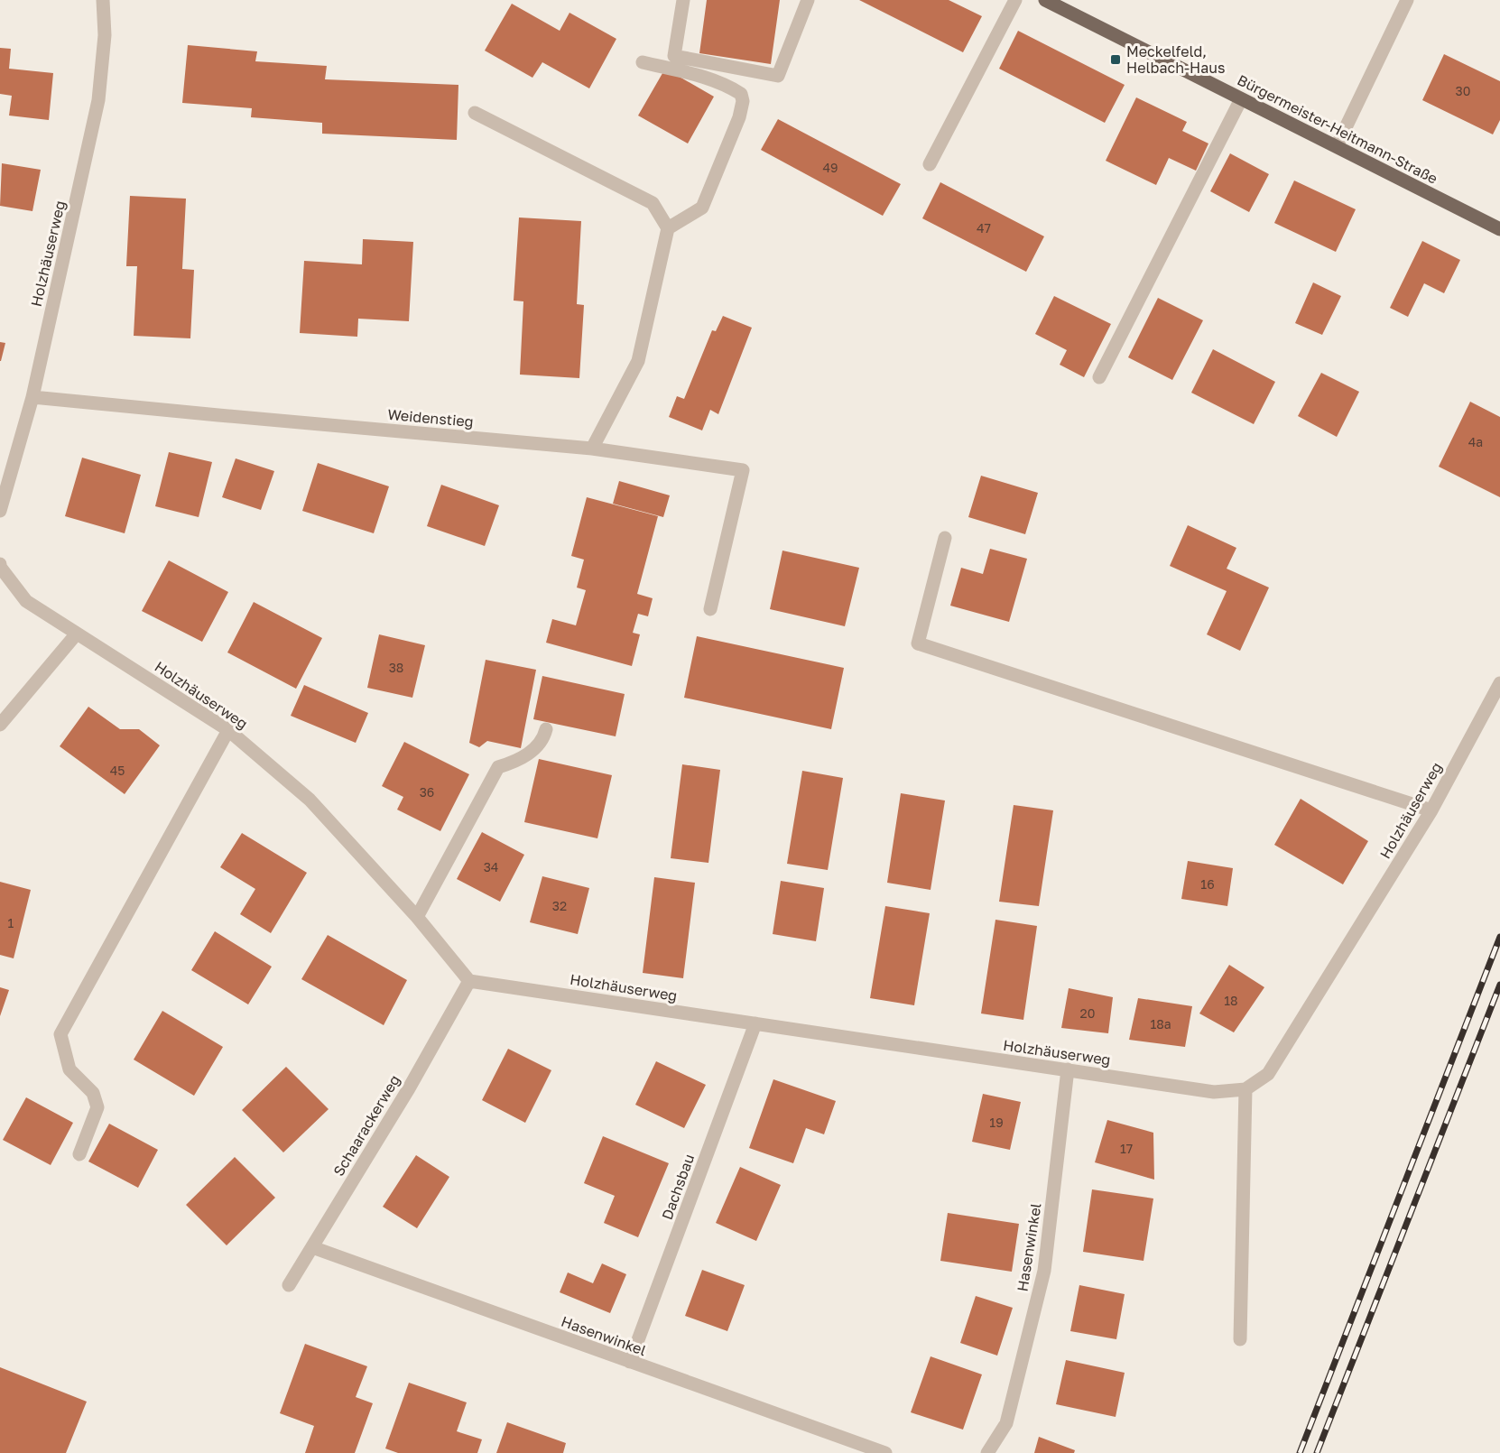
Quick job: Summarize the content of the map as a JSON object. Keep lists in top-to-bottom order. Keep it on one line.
{"streets":{"main road":["Bürgermeister-Heitmann-Straße"],"street":["Holzhäuserweg","Weidenstieg","Schaarackerweg","Dachsbau","Hasenwinkel"]},"crossings":[["Holzhäuserweg","Weidenstieg"],["Holzhäuserweg","Schaarackerweg"],["Holzhäuserweg","Dachsbau"],["Holzhäuserweg","Hasenwinkel"],["Schaarackerweg","Hasenwinkel"],["Dachsbau","Hasenwinkel"]],"places":{"transit":["Meckelfeld, Helbach-Haus"]},"house_numbers":["30","49","47","4a","38","45","36","34","16","32","1","18","20","18a","19","17"]}
